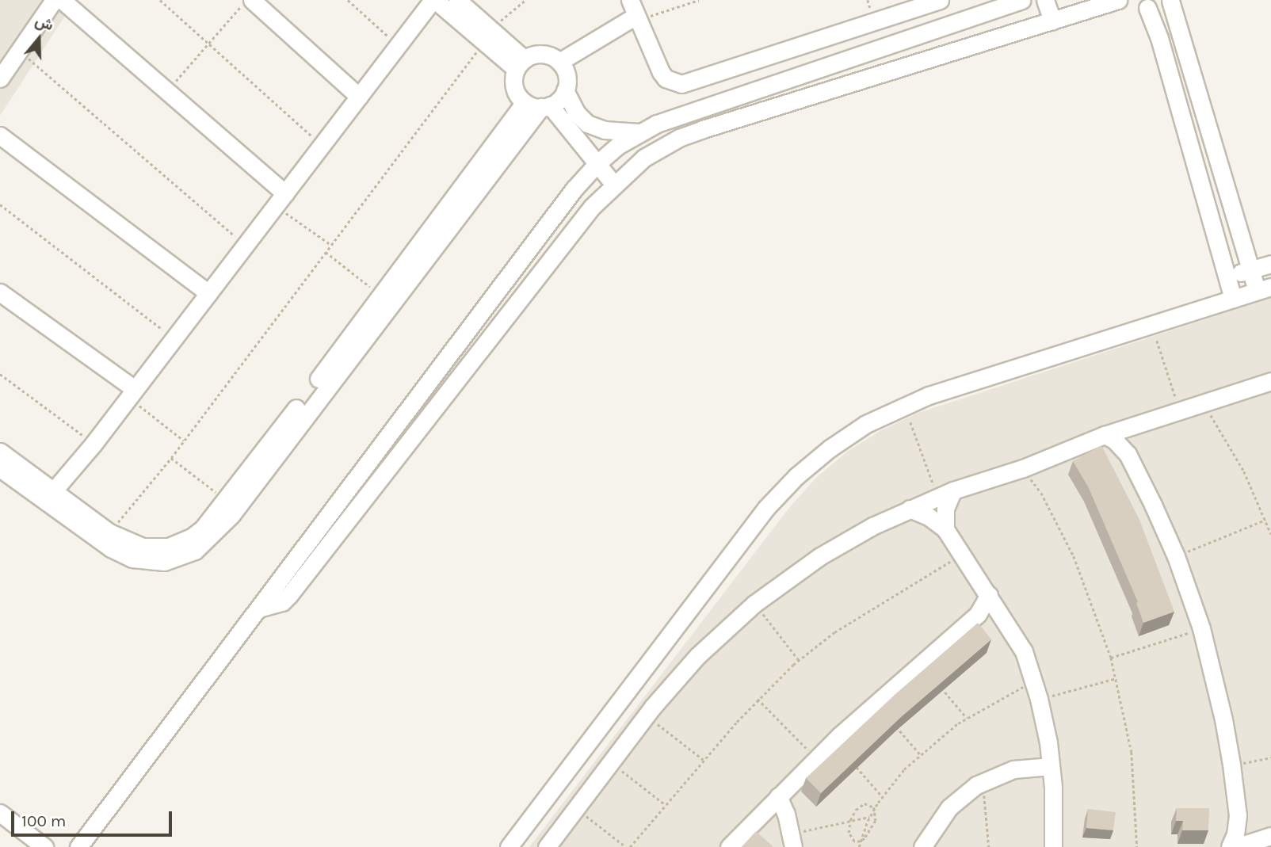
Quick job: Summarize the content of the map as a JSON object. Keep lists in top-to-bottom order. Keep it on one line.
{"scale_bar":"100 m","north":"top"}
